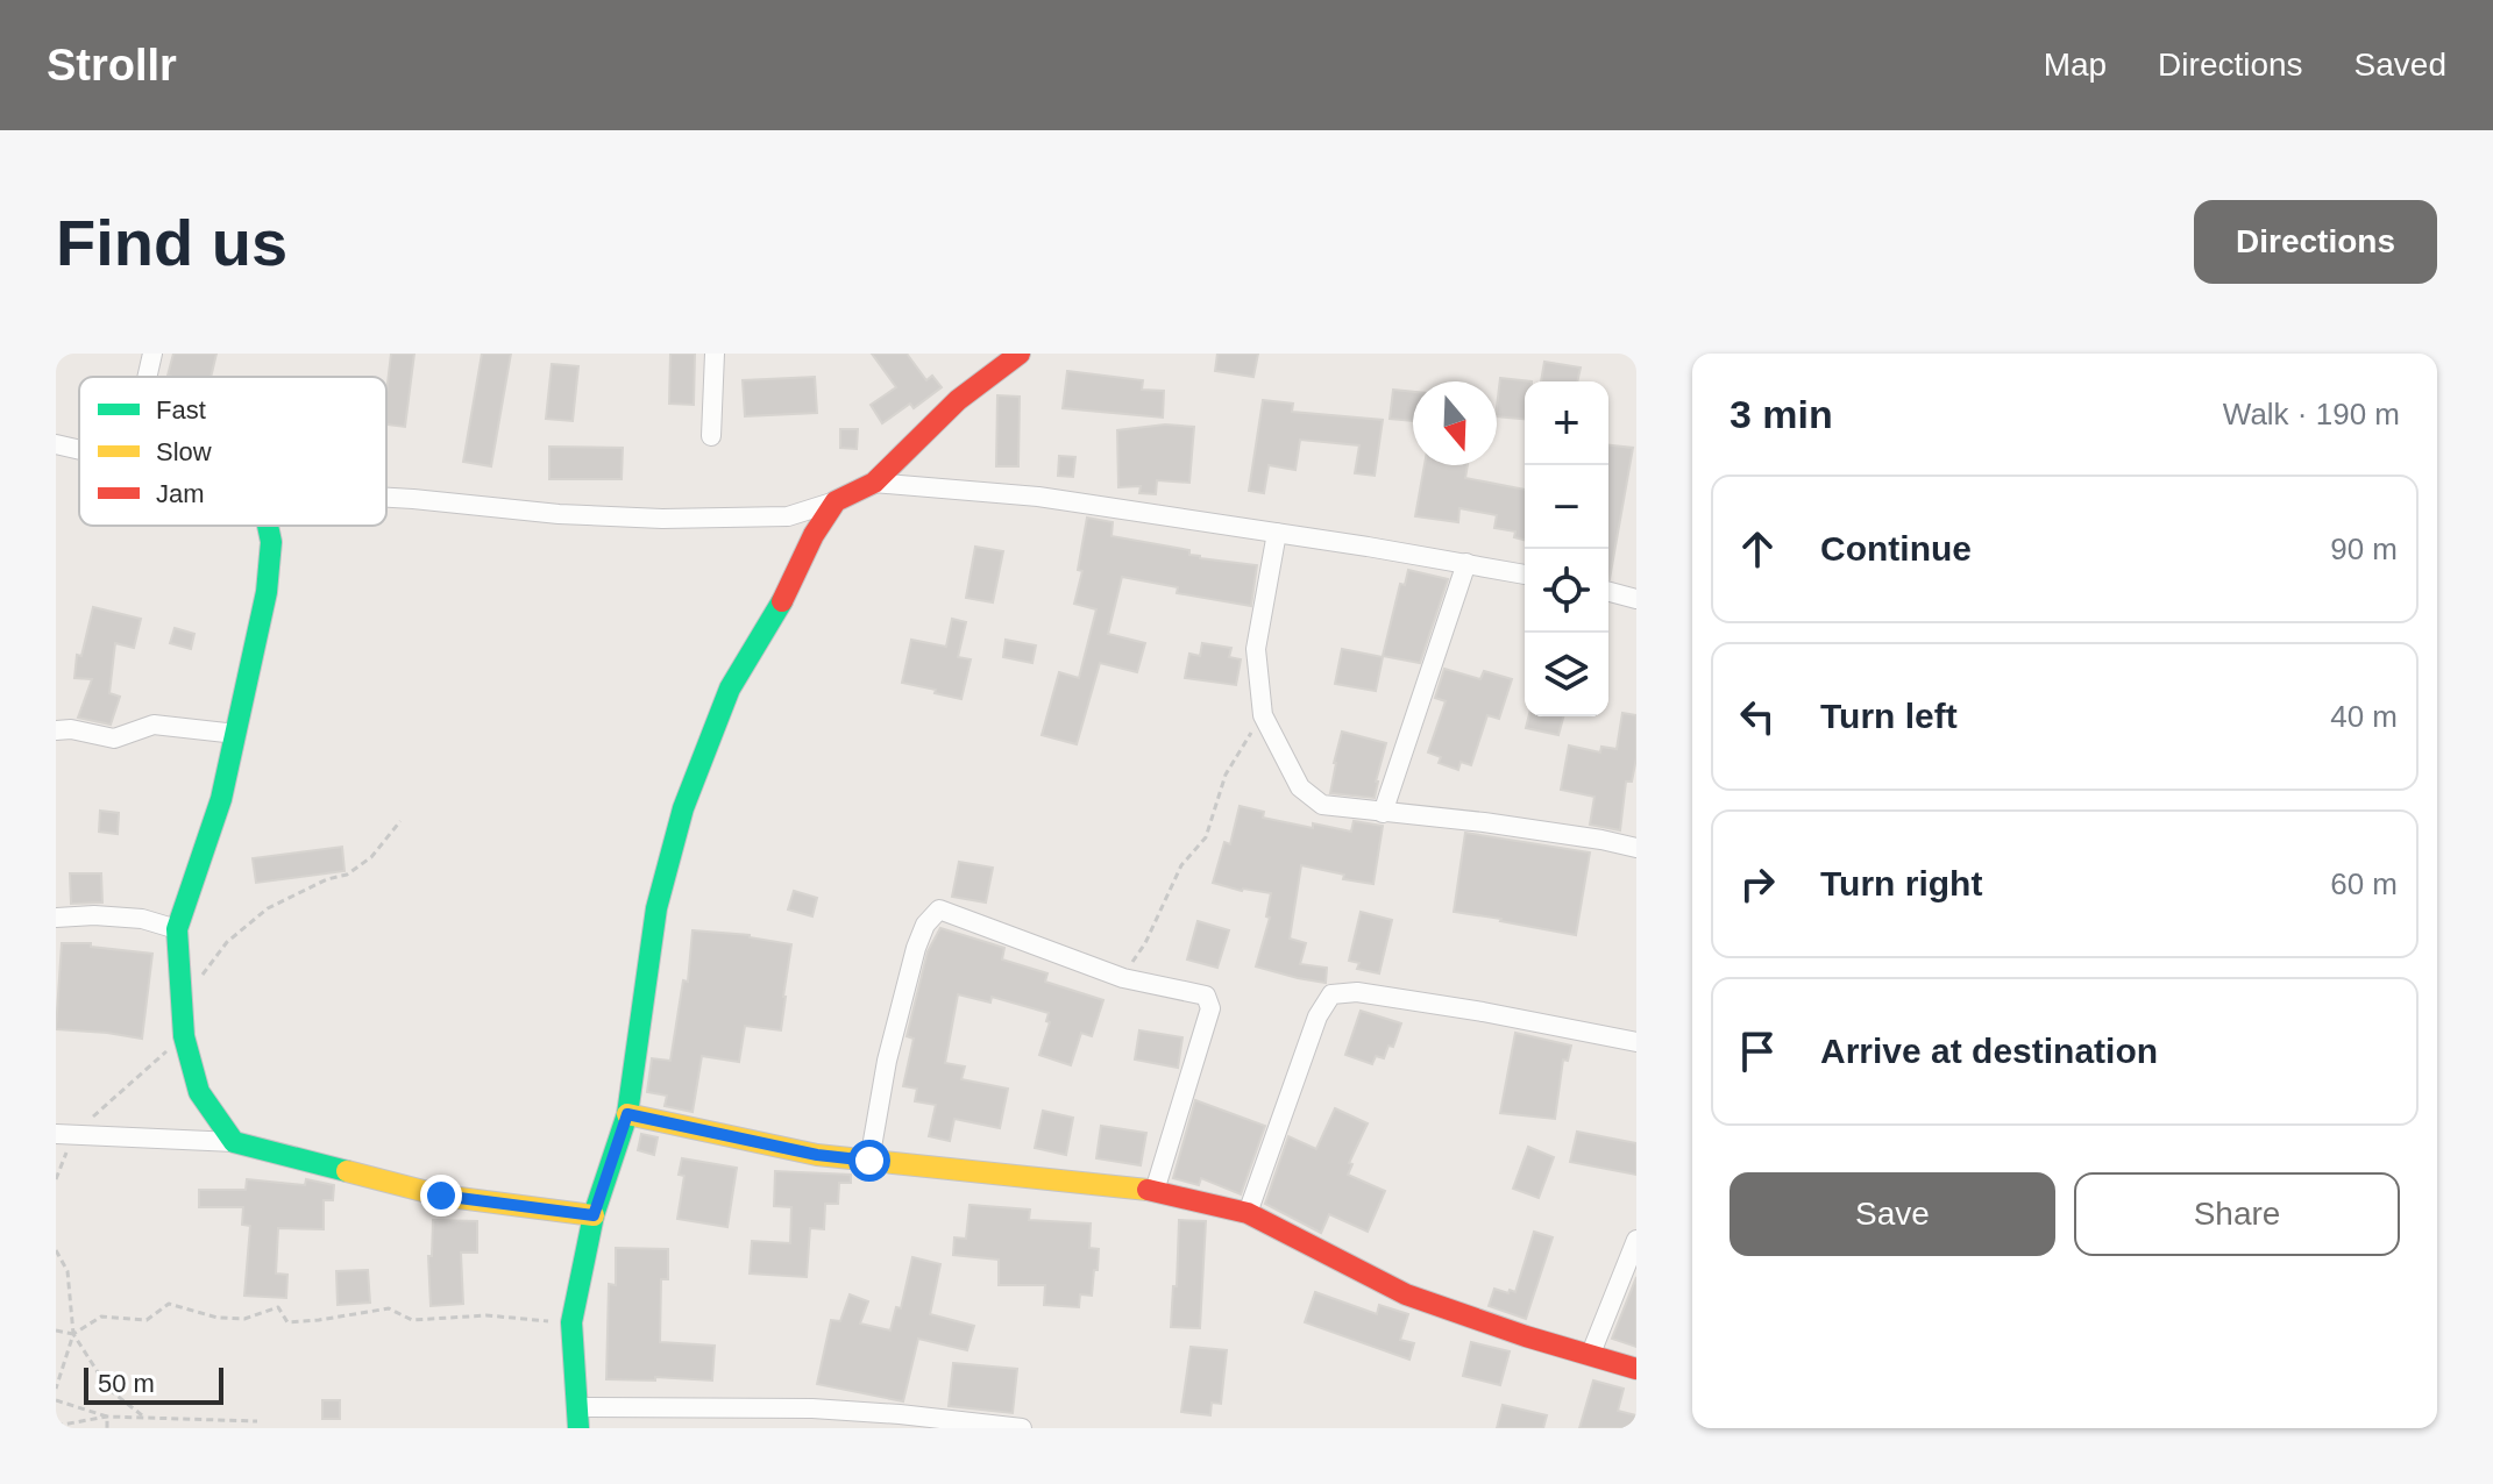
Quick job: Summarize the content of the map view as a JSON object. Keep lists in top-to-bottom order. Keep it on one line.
{"legend":["Fast","Slow","Jam"],"scale_bar":"50 m","north":"bottom","page":{"header":"Strollr","nav":["Map","Directions","Saved"],"buttons":["Directions",["Save","Share"]],"title":"Find us","heading":["3 min","Walk · 190 m"],"map_buttons":["+","−"],"list":[["Continue","90 m"],["Turn left","40 m"],["Turn right","60 m"],"Arrive at destination"],"scale":"50 m"}}
